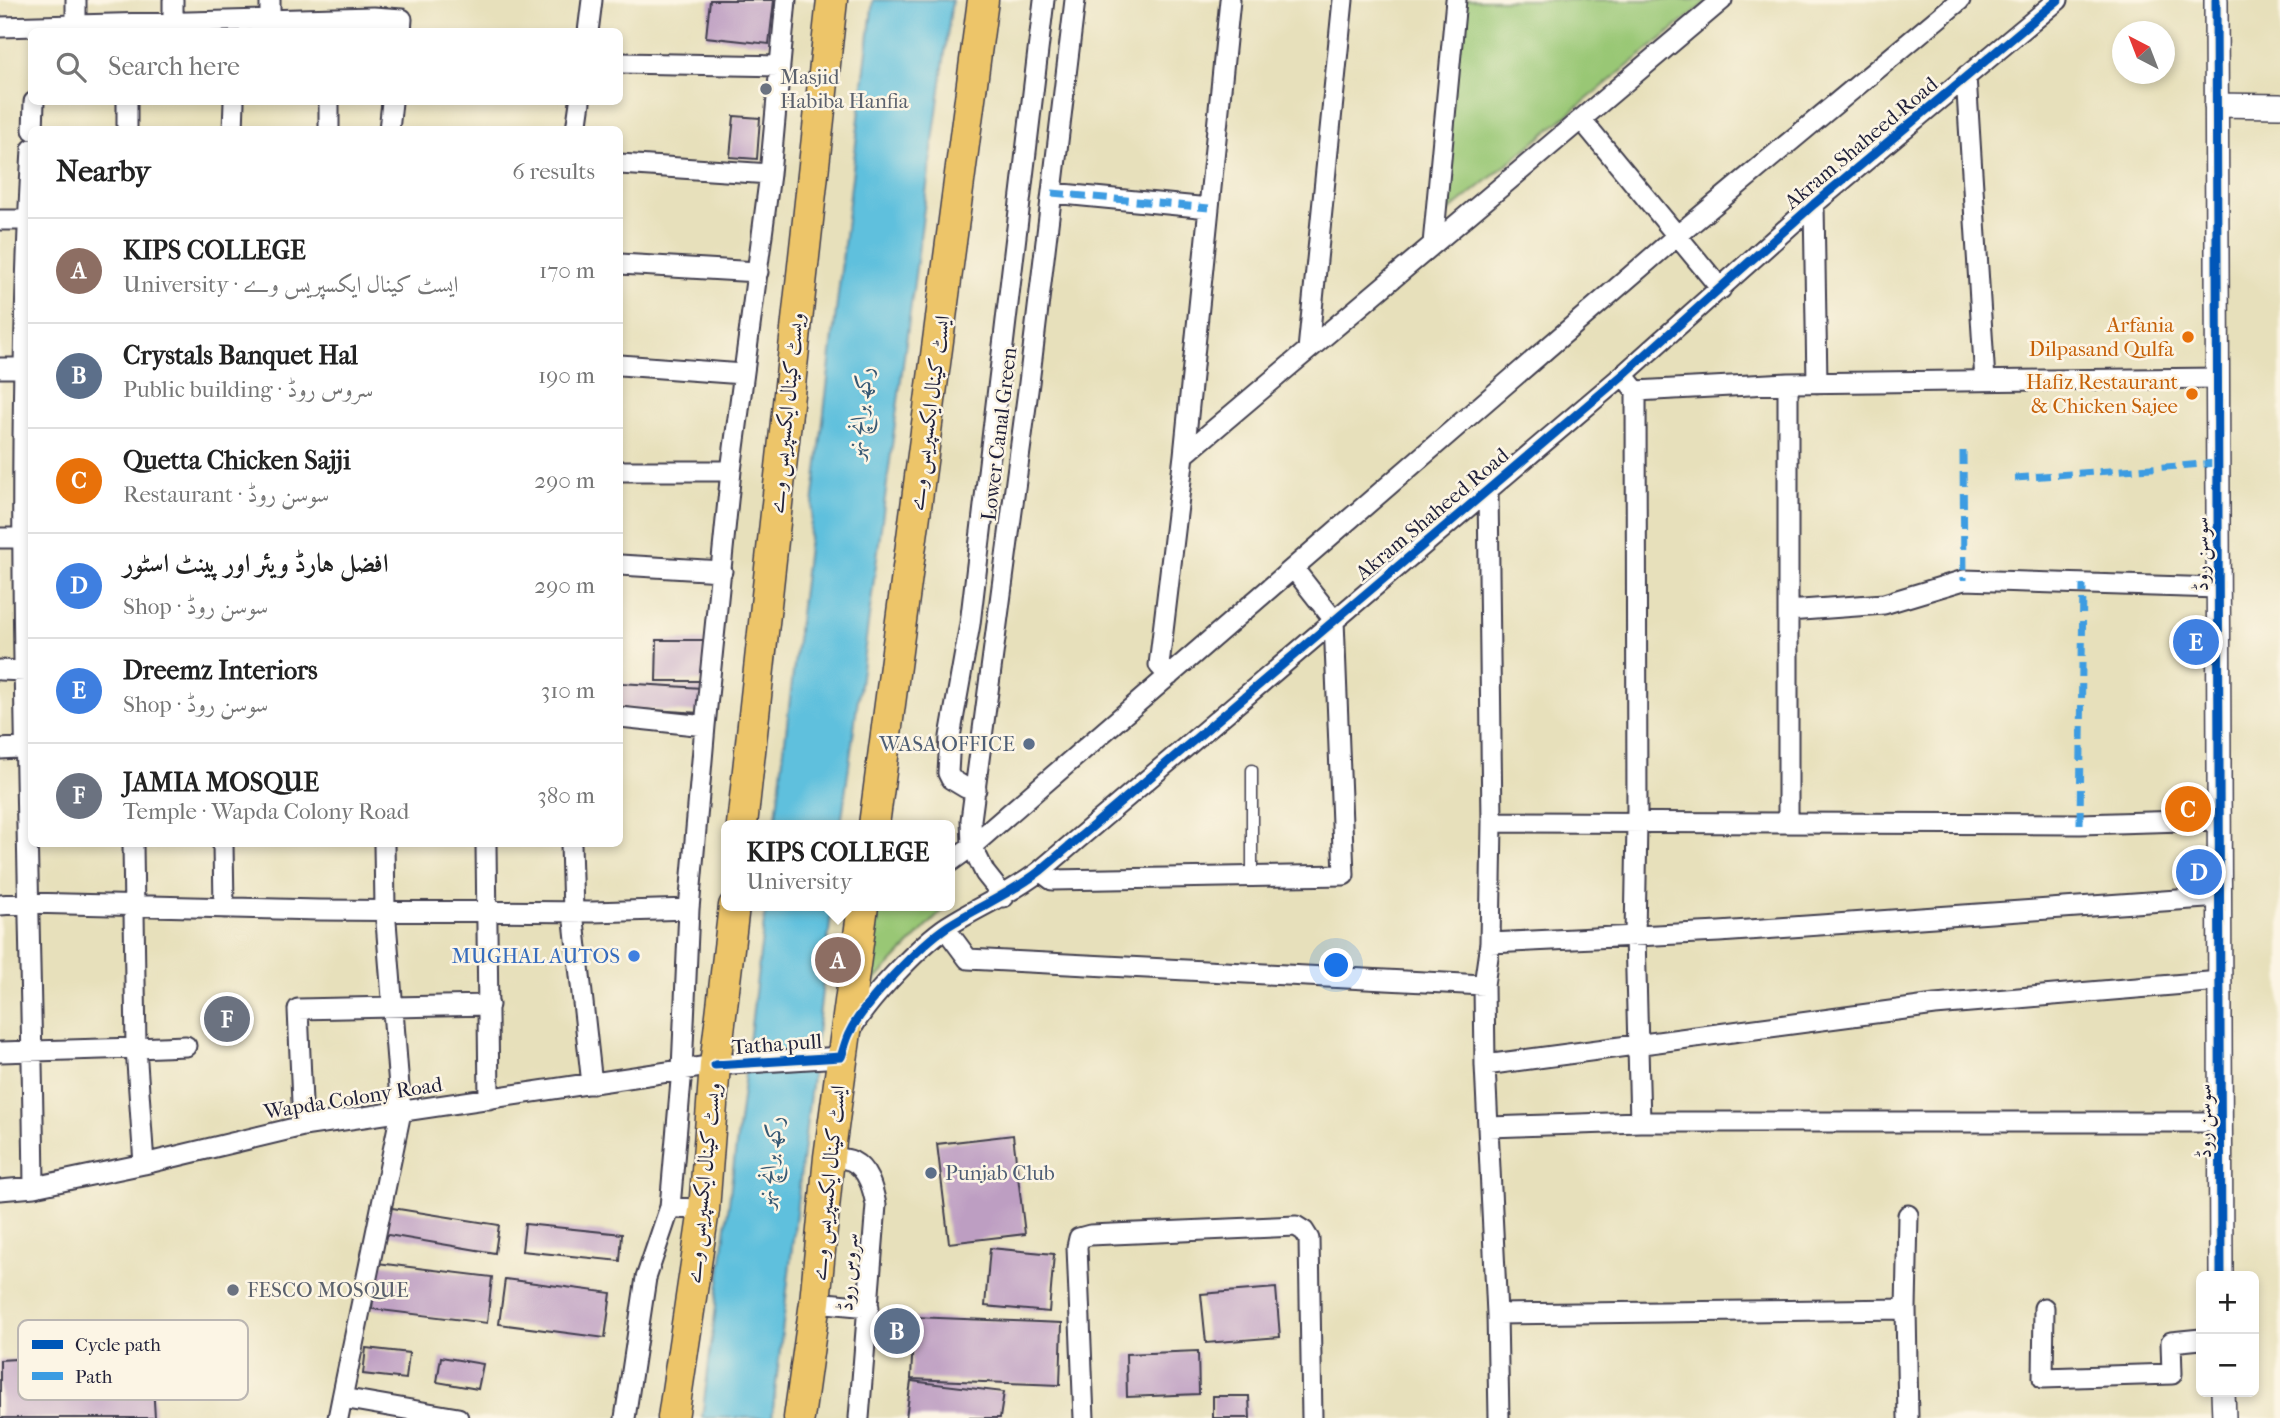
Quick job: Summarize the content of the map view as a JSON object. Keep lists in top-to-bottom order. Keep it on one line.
{"streets":{"main road":["ویسٹ کینال ایکسپریس وے","ایسٹ کینال ایکسپریس وے"],"street":["Akram Shaheed Road","Lower Canal Green","سوسن روڈ","Tatha pull","Wapda Colony Road","سروس روڈ"]},"crossings":[["Akram Shaheed Road","ایسٹ کینال ایکسپریس وے"],["Akram Shaheed Road","Tatha pull"],["ویسٹ کینال ایکسپریس وے","Tatha pull"],["ویسٹ کینال ایکسپریس وے","Wapda Colony Road"],["ایسٹ کینال ایکسپریس وے","Tatha pull"],["ایسٹ کینال ایکسپریس وے","سروس روڈ"],["Tatha pull","Wapda Colony Road"]],"water":["رکھ برانچ نہر"],"places":["Masjid Habiba Hanfia","Arfania Dilpasand Qulfa","Hafiz Restaurant & Chicken Sajee","WASA OFFICE","MUGHAL AUTOS","Punjab Club","FESCO MOSQUE"],"legend":["Cycle path","Path"],"north":"top left","page":{"search":"Search here","heading":["Nearby","6 results"],"list":[{"mark":"A","name":"KIPS COLLEGE","note":"University · ایسٹ کینال ایکسپریس وے","value":"170 m"},{"mark":"B","name":"Crystals Banquet Hal","note":"Public building · سروس روڈ","value":"190 m"},{"mark":"C","name":"Quetta Chicken Sajji","note":"Restaurant · سوسن روڈ","value":"290 m"},{"mark":"D","name":"افضل ہارڈ ویئر اور پینٹ اسٹور","note":"Shop · سوسن روڈ","value":"290 m"},{"mark":"E","name":"Dreemz Interiors","note":"Shop · سوسن روڈ","value":"310 m"},{"mark":"F","name":"JAMIA MOSQUE","note":"Temple · Wapda Colony Road","value":"380 m"}],"pins":["E","C","D","A","F","B"],"popup":["KIPS COLLEGE","University"],"map_buttons":["+","−"]}}
